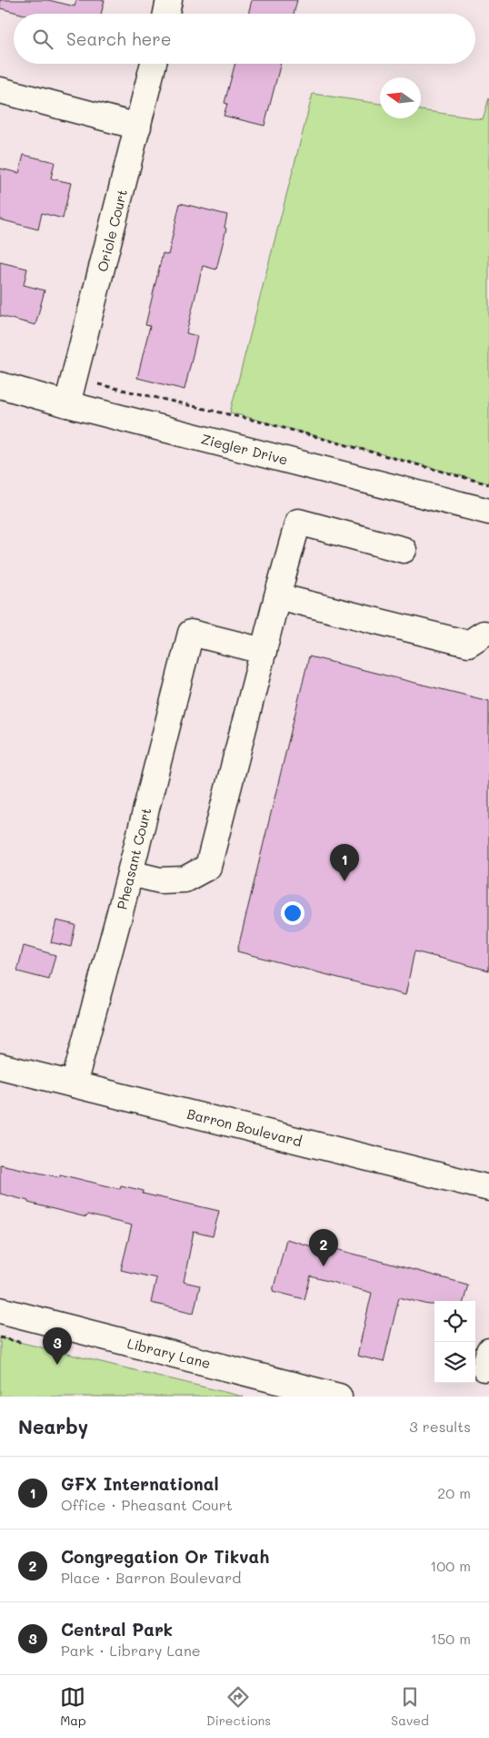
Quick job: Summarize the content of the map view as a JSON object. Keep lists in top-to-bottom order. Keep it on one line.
{"streets":{"street":["Oriole Court","Ziegler Drive","Pheasant Court","Barron Boulevard","Library Lane"]},"crossings":[["Oriole Court","Ziegler Drive"],["Pheasant Court","Barron Boulevard"]],"north":"left","page":{"search":"Search here","pins":["1","2","3"],"heading":["Nearby","3 results"],"list":[{"mark":"1","name":"GFX International","note":"Office · Pheasant Court","value":"20 m"},{"mark":"2","name":"Congregation Or Tikvah","note":"Place · Barron Boulevard","value":"100 m"},{"mark":"3","name":"Central Park","note":"Park · Library Lane","value":"150 m"}],"nav":["Map","Directions","Saved"]}}
